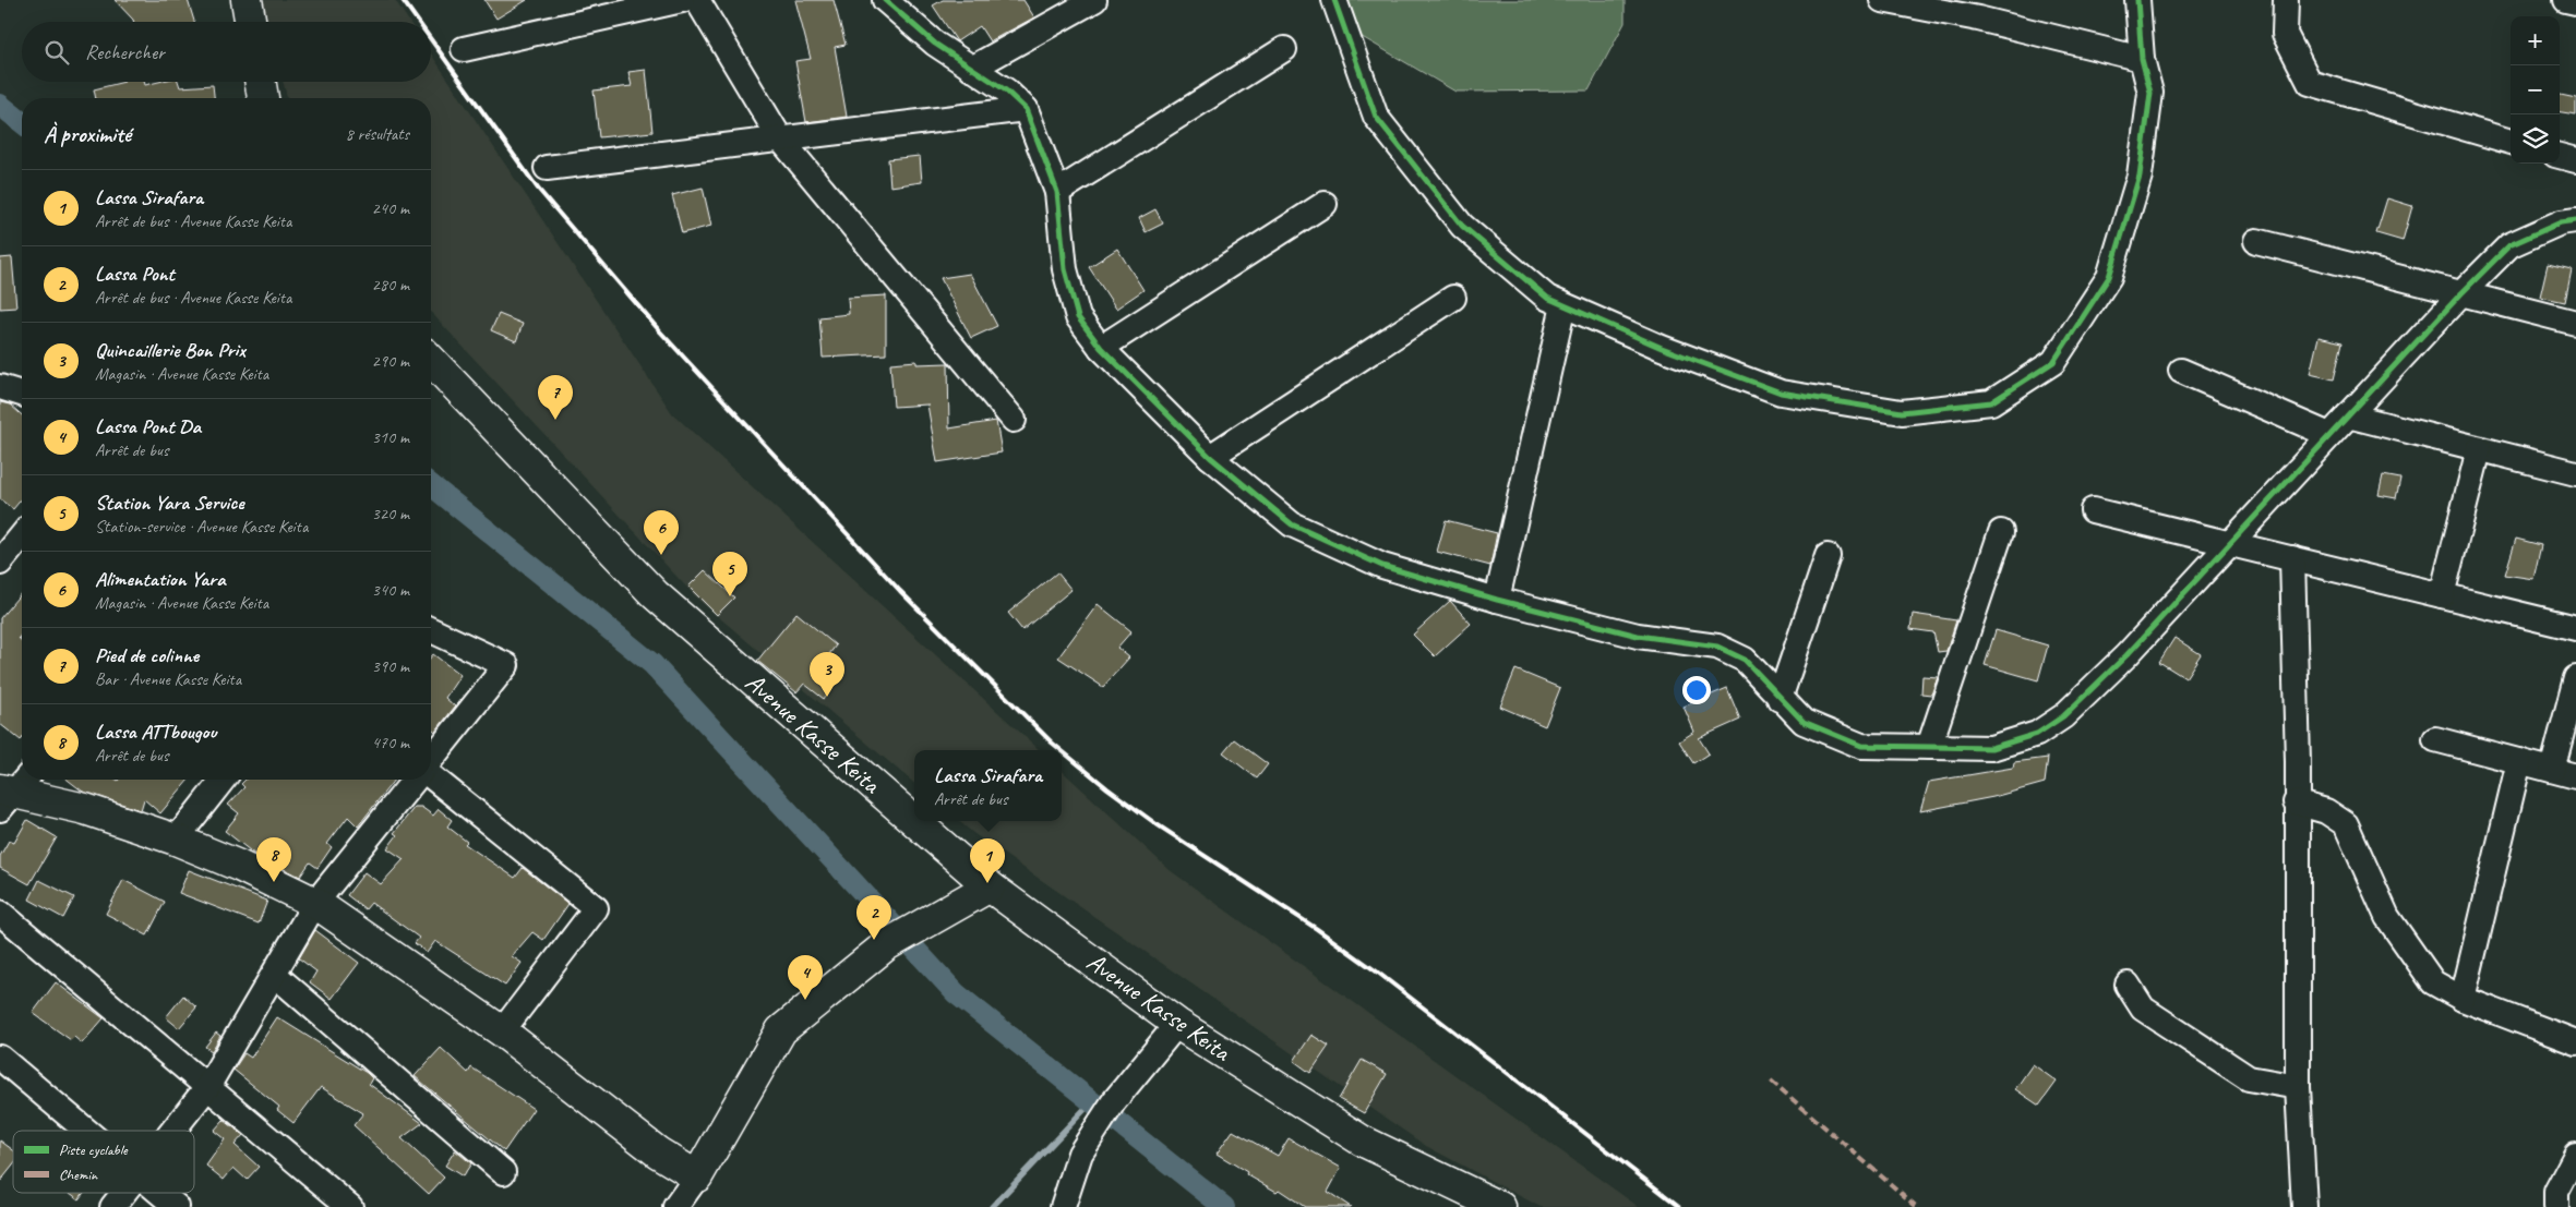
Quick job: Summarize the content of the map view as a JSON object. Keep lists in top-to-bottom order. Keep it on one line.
{"streets":{"main road":["Avenue Kasse Keita"]},"legend":["Piste cyclable","Chemin"],"page":{"map_buttons":["+","−"],"search":"Rechercher","heading":["À proximité","8 résultats"],"list":[{"mark":"1","name":"Lassa Sirafara","note":"Arrêt de bus · Avenue Kasse Keita","value":"240 m"},{"mark":"2","name":"Lassa Pont","note":"Arrêt de bus · Avenue Kasse Keita","value":"280 m"},{"mark":"3","name":"Quincaillerie Bon Prix","note":"Magasin · Avenue Kasse Keita","value":"290 m"},{"mark":"4","name":"Lassa Pont Da","note":"Arrêt de bus","value":"310 m"},{"mark":"5","name":"Station Yara Service","note":"Station-service · Avenue Kasse Keita","value":"320 m"},{"mark":"6","name":"Alimentation Yara","note":"Magasin · Avenue Kasse Keita","value":"340 m"},{"mark":"7","name":"Pied de colinne","note":"Bar · Avenue Kasse Keita","value":"390 m"},{"mark":"8","name":"Lassa ATTbougou","note":"Arrêt de bus","value":"470 m"}],"pins":["7","6","5","3","8","1","2","4"],"popup":["Lassa Sirafara","Arrêt de bus"]}}
